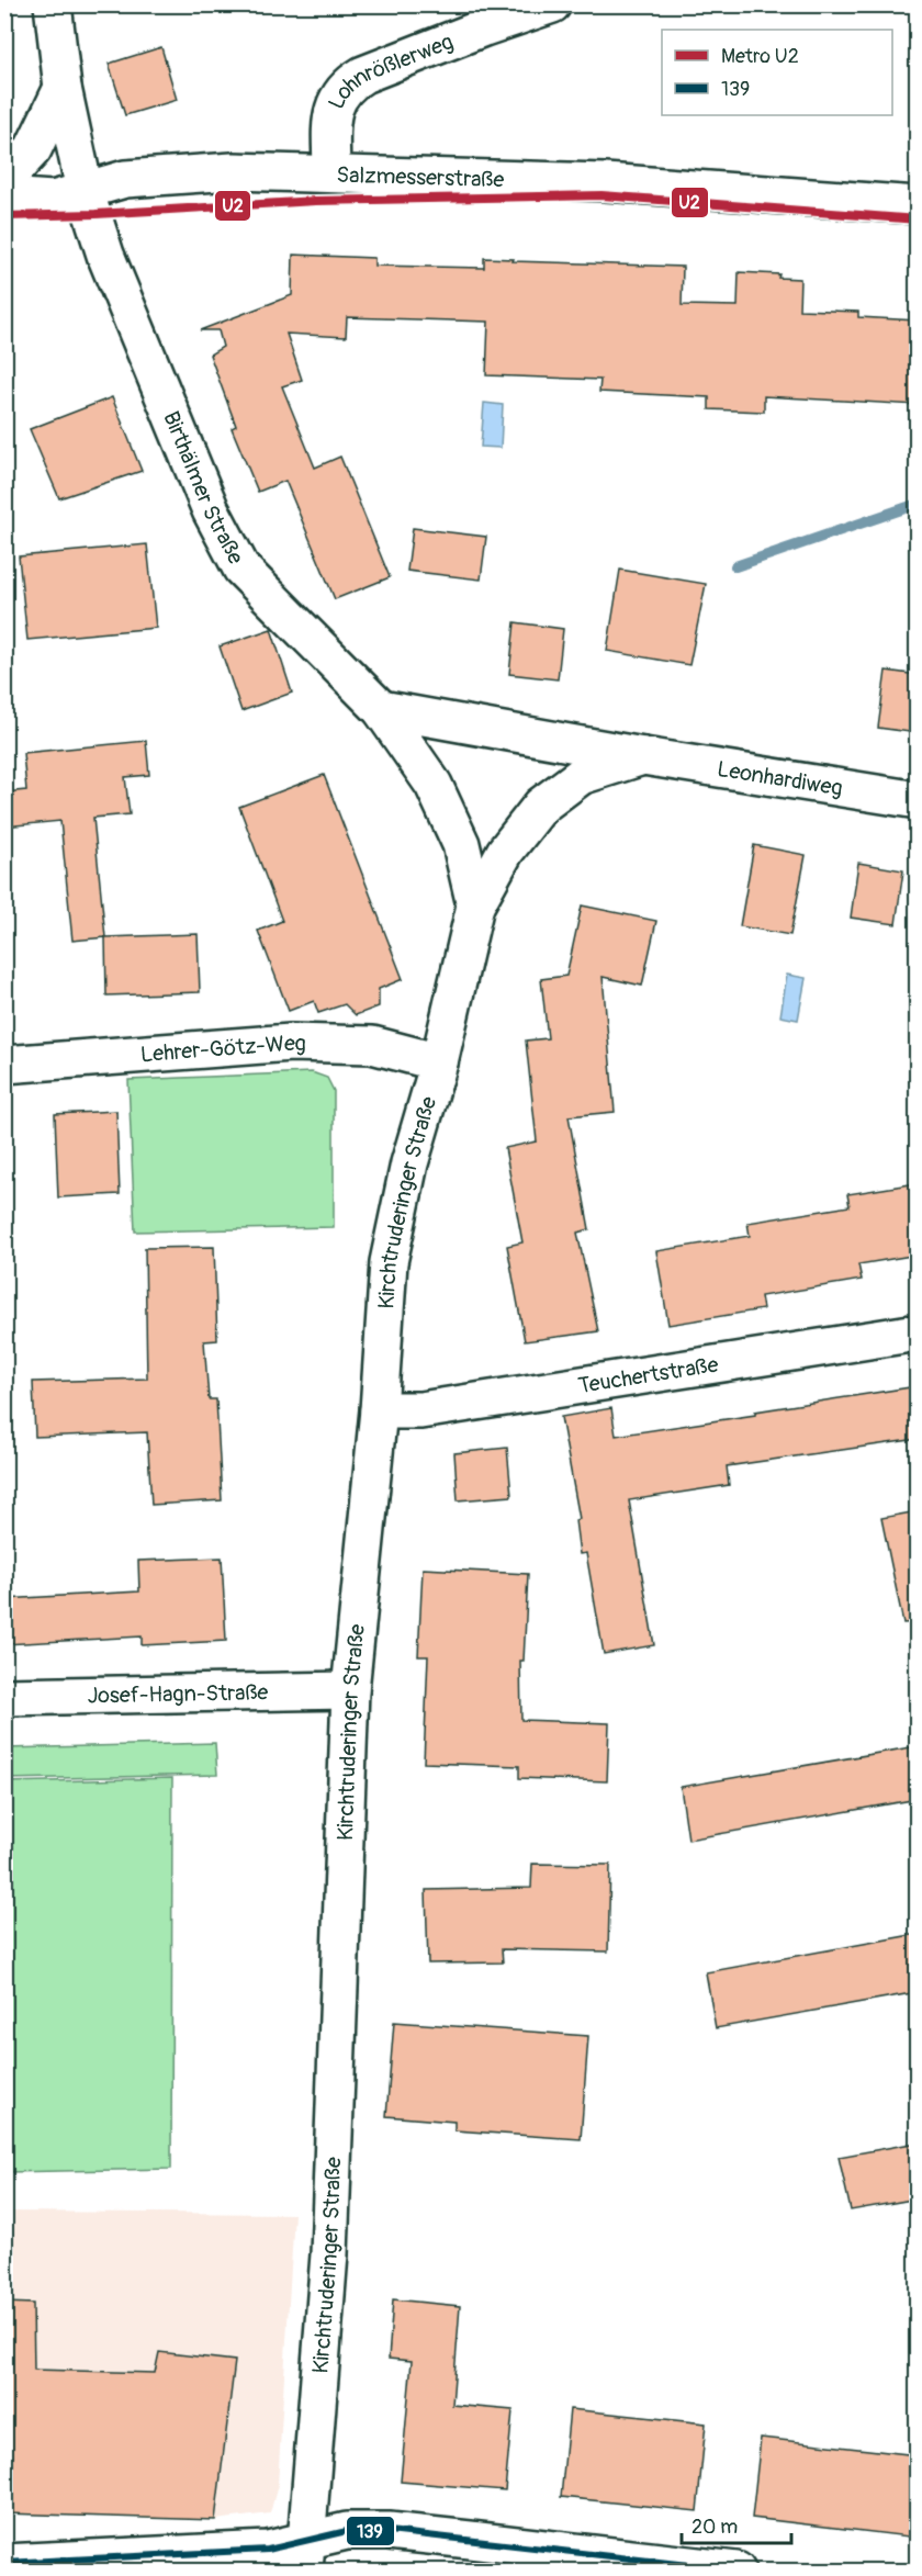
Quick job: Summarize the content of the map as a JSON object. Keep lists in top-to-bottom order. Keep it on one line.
{"streets":{"street":["Lohnrößlerweg","Salzmesserstraße","Birthälmer Straße","Leonhardiweg","Lehrer-Götz-Weg","Kirchtruderinger Straße","Teuchertstraße","Josef-Hagn-Straße"]},"crossings":[["Lohnrößlerweg","Salzmesserstraße"],["Salzmesserstraße","Birthälmer Straße"],["Birthälmer Straße","Leonhardiweg"],["Birthälmer Straße","Kirchtruderinger Straße"],["Leonhardiweg","Kirchtruderinger Straße"],["Lehrer-Götz-Weg","Kirchtruderinger Straße"],["Kirchtruderinger Straße","Teuchertstraße"],["Kirchtruderinger Straße","Josef-Hagn-Straße"]],"lines":["metro line U2","transit line 139"],"legend":["Metro U2","139"],"scale_bar":"20 m"}
